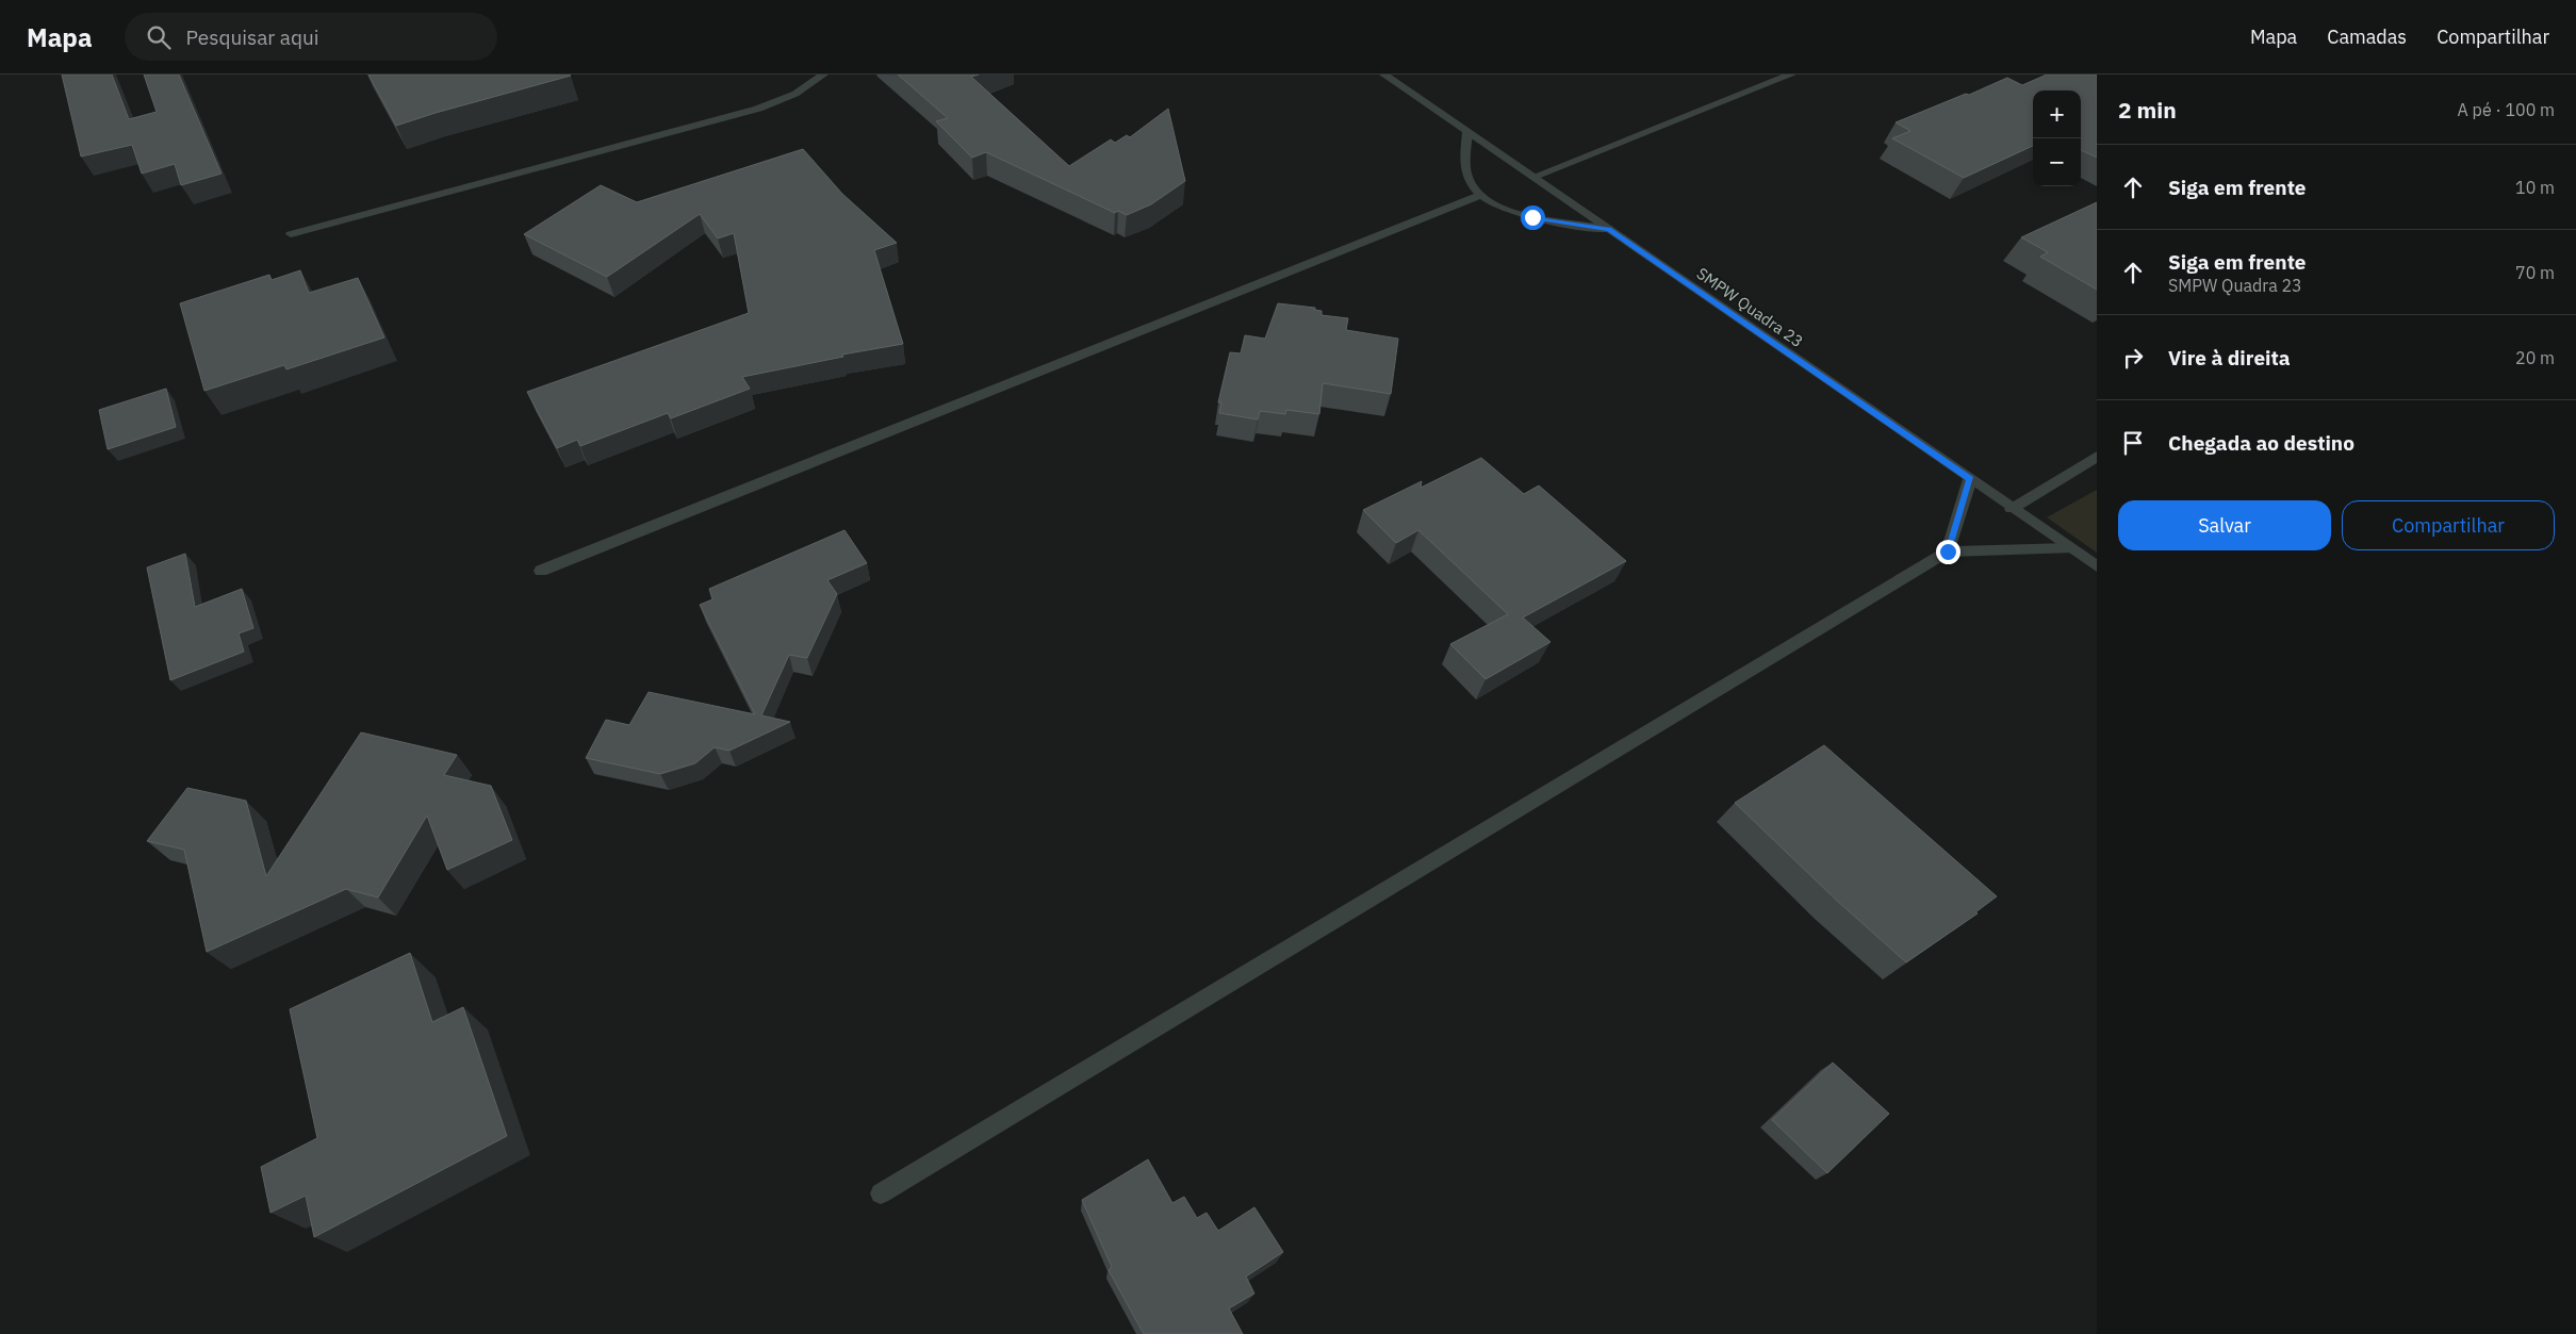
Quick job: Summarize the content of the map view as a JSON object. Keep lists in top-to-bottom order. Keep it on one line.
{"streets":{"street":["SMPW Quadra 23"]},"page":{"header":"Mapa","search":"Pesquisar aqui","nav":["Mapa","Camadas","Compartilhar"],"heading":["2 min","A pé · 100 m"],"map_buttons":["+","−"],"list":[["Siga em frente","10 m"],["Siga em frente","SMPW Quadra 23","70 m"],["Vire à direita","20 m"],"Chegada ao destino"],"buttons":["Salvar","Compartilhar"]}}
